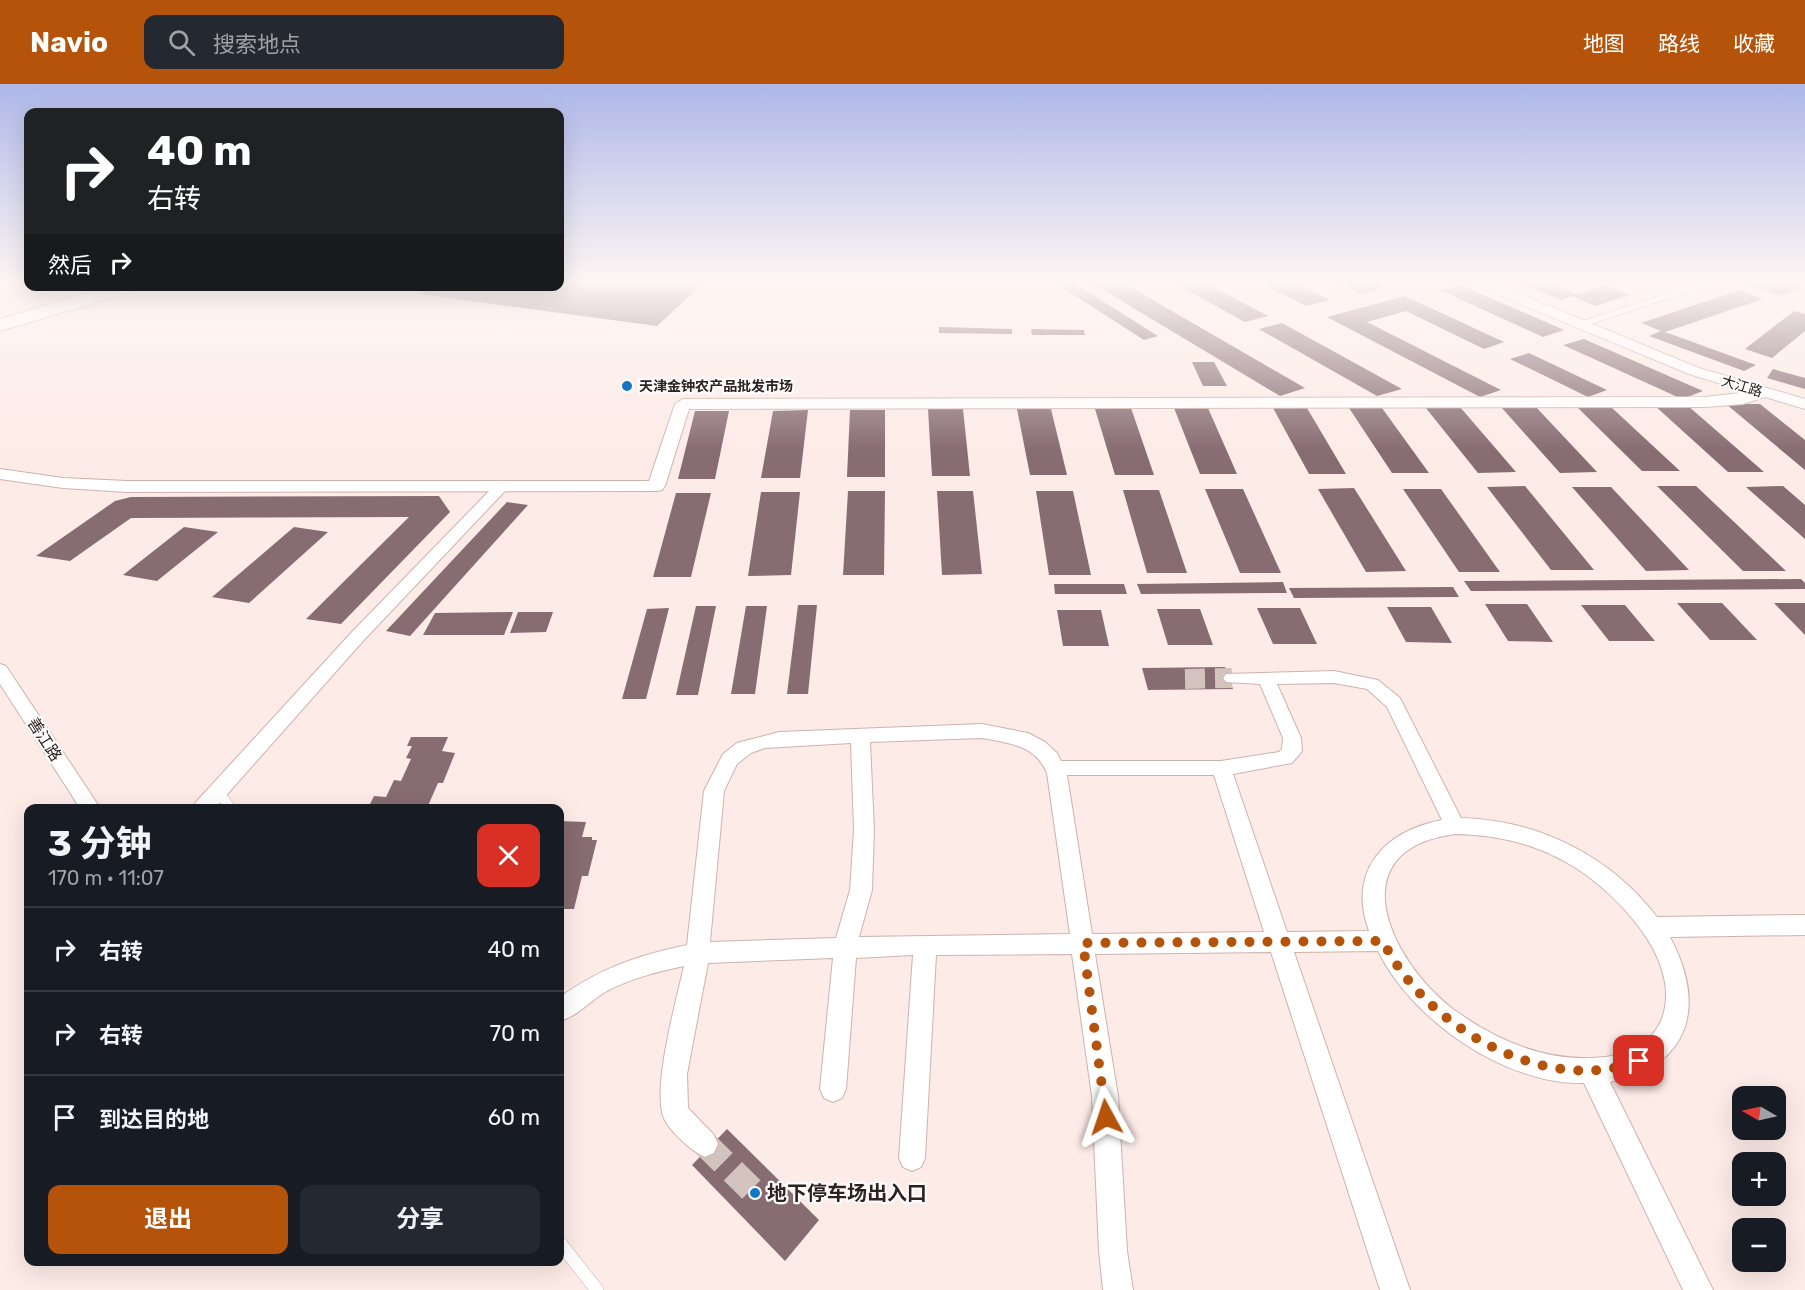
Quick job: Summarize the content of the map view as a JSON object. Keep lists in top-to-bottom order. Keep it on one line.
{"streets":{"street":["大江路","善江路"]},"places":["天津金钟农产品批发市场","地下停车场出入口"],"north":"left","page":{"header":"Navio","search":"搜索地点","nav":["地图","路线","收藏"],"turn":["40 m","右转"],"then":"然后","heading":["3 分钟","170 m · 11:07"],"list":[{"name":"右转","value":"40 m"},{"name":"右转","value":"70 m"},{"name":"到达目的地","value":"60 m"}],"map_buttons":["+","−"],"buttons":["退出","分享"]}}
